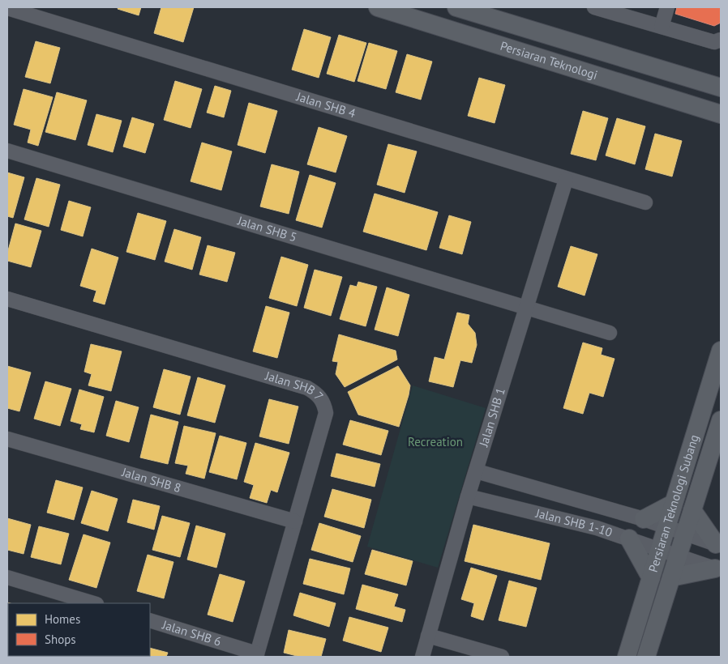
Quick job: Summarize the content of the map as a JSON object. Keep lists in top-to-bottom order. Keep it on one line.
{"streets":{"main road":["Persiaran Teknologi","Persiaran Teknologi Subang"],"street":["Jalan SHB 4","Jalan SHB 5","Jalan SHB 7","Jalan SHB 1","Jalan SHB 8","Jalan SHB 1-10","Jalan SHB 6"]},"crossings":[["Jalan SHB 4","Jalan SHB 1"],["Jalan SHB 5","Jalan SHB 1"],["Jalan SHB 7","Jalan SHB 8"],["Jalan SHB 7","Jalan SHB 6"],["Jalan SHB 1","Jalan SHB 1-10"],["Persiaran Teknologi Subang","Jalan SHB 1-10"]],"parks":["Recreation"],"legend":["Homes","Shops"]}
